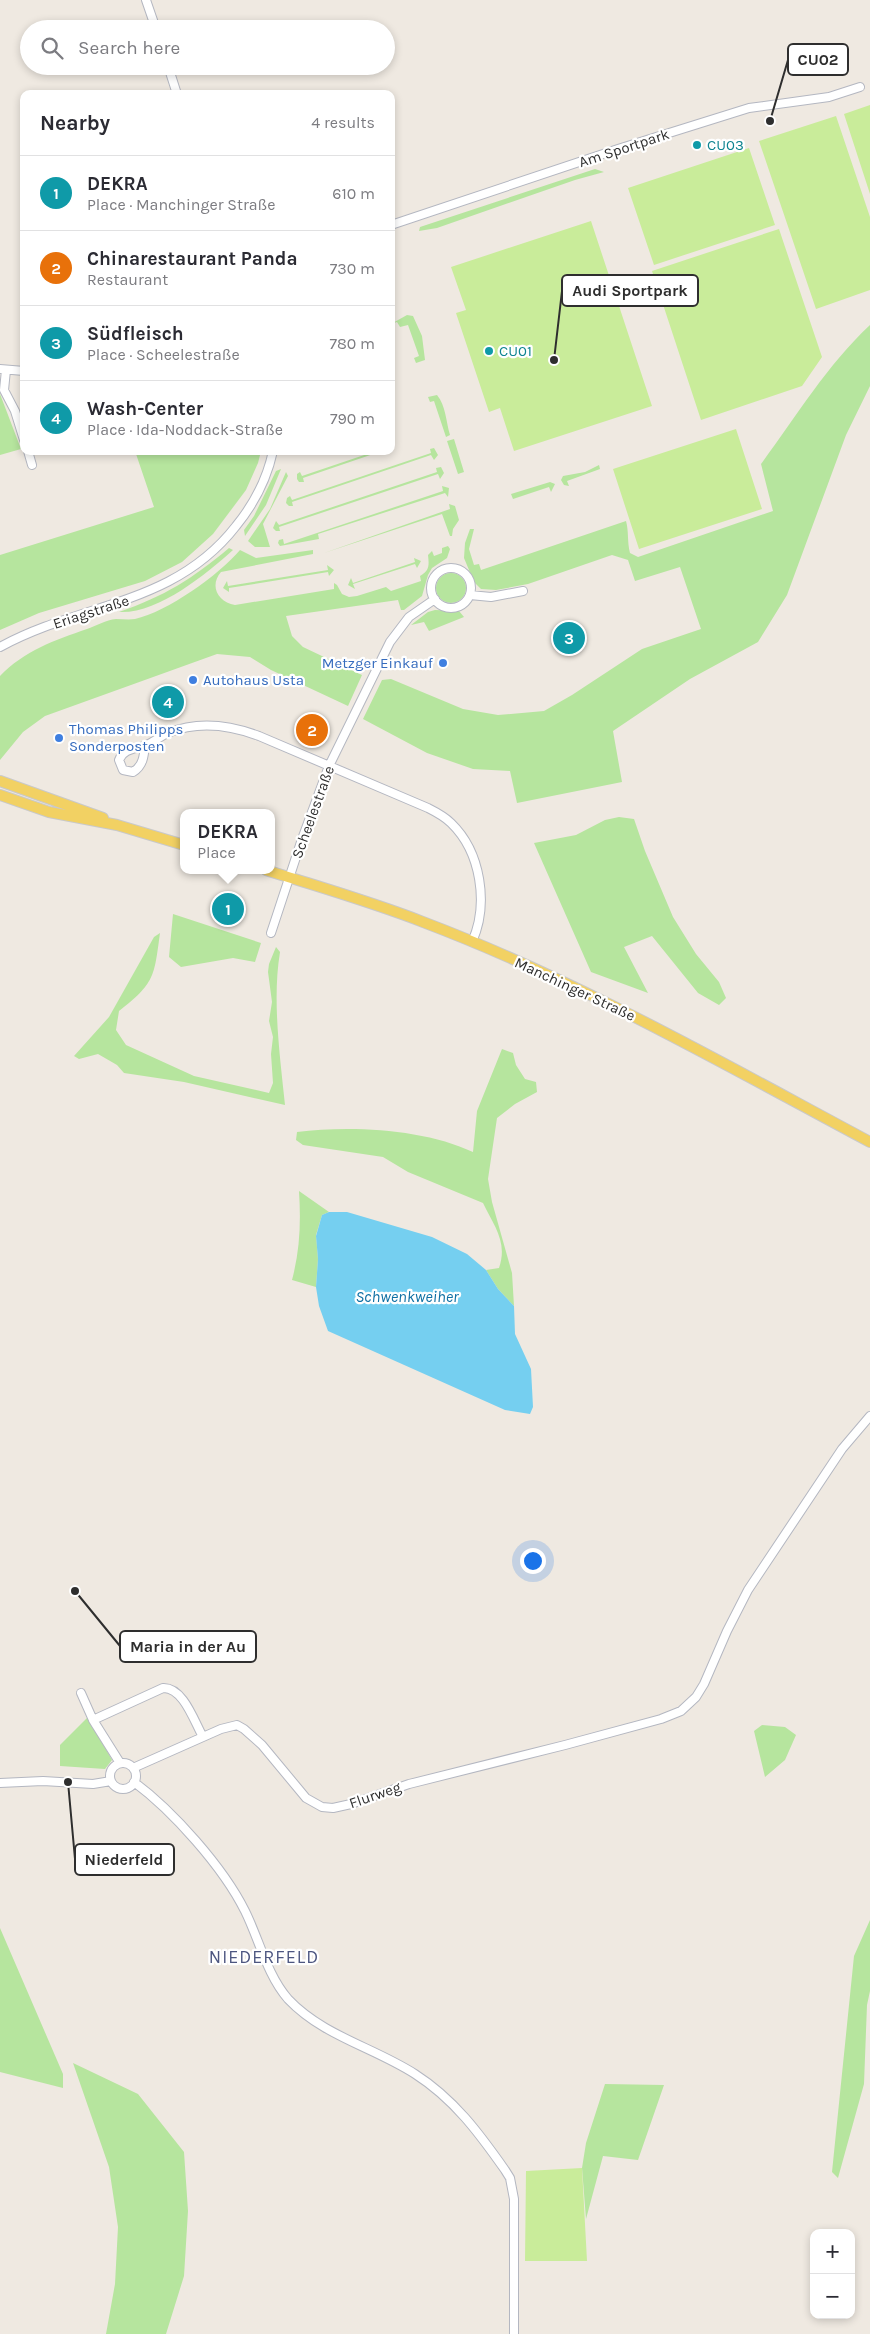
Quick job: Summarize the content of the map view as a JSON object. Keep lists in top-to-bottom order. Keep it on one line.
{"streets":{"main road":["Manchinger Straße"],"street":["Am Sportpark","Eriagstraße","Scheelestraße","Flurweg"]},"crossings":[["Scheelestraße","Manchinger Straße"]],"districts":["NIEDERFELD"],"water":["Schwenkweiher"],"places":["CU02","CU03","CU01","Audi Sportpark","Metzger Einkauf","Autohaus Usta","Thomas Philipps Sonderposten","Maria in der Au","Niederfeld"],"page":{"search":"Search here","heading":["Nearby","4 results"],"list":[{"mark":"1","name":"DEKRA","note":"Place · Manchinger Straße","value":"610 m"},{"mark":"2","name":"Chinarestaurant Panda","note":"Restaurant","value":"730 m"},{"mark":"3","name":"Südfleisch","note":"Place · Scheelestraße","value":"780 m"},{"mark":"4","name":"Wash-Center","note":"Place · Ida-Noddack-Straße","value":"790 m"}],"pins":["3","4","2","1"],"popup":["DEKRA","Place"],"map_buttons":["+","−"]}}
